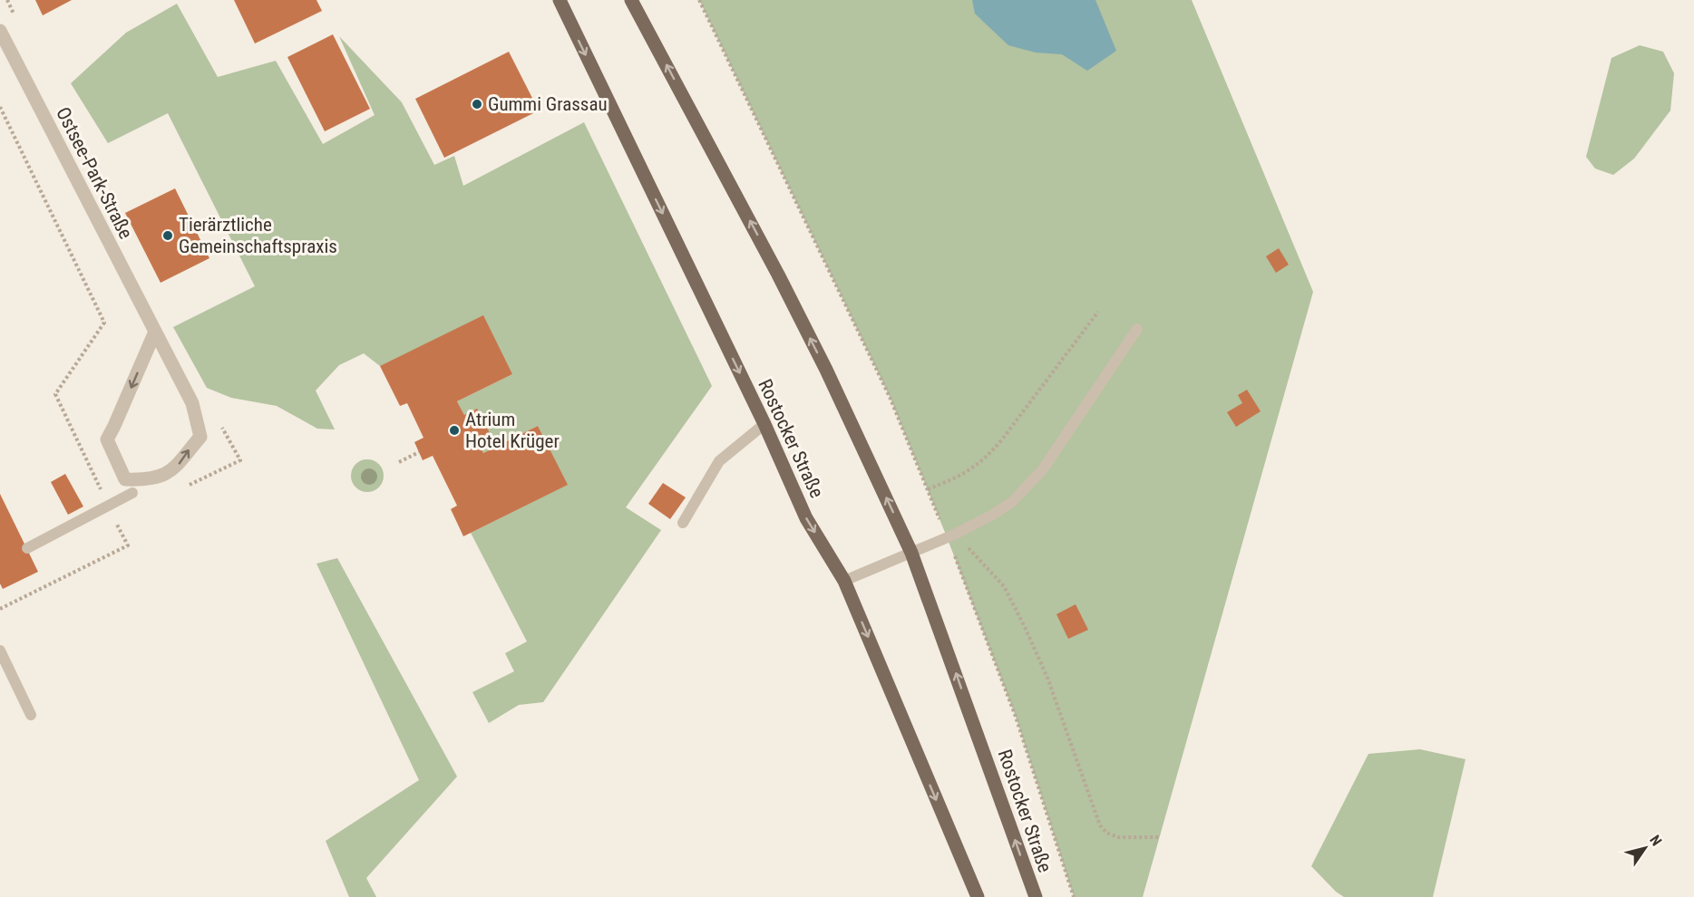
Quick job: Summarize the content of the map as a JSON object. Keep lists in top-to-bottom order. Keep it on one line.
{"streets":{"main road":["Rostocker Straße"],"street":["Ostsee-Park-Straße"]},"places":["Gummi Grassau","Tierärztliche Gemeinschaftspraxis","Atrium Hotel Krüger"],"north":"top right"}
